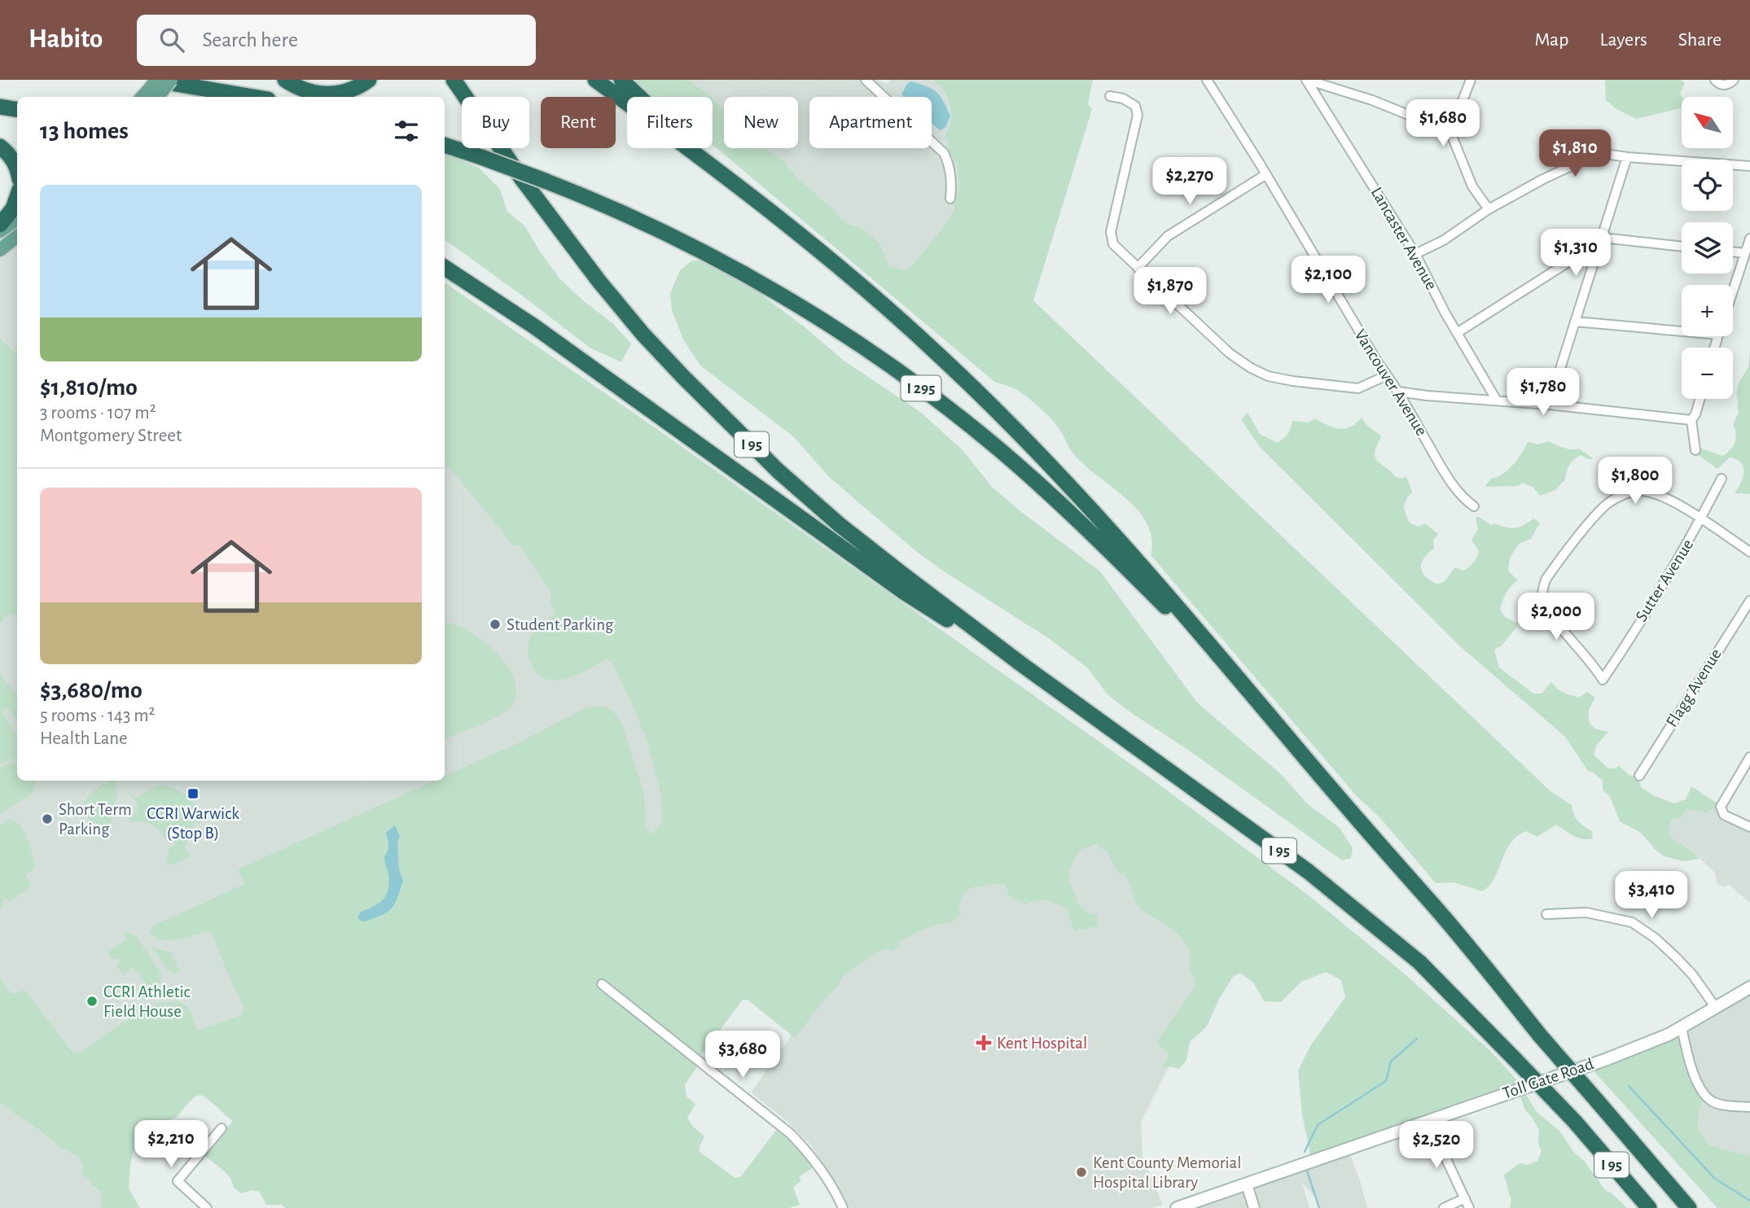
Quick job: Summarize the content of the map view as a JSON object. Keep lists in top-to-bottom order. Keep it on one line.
{"streets":{"highway":["I 295","I 95"],"main road":["Toll Gate Road"],"street":["Lancaster Avenue","Vancouver Avenue","Sutter Avenue","Flagg Avenue"]},"crossings":[["I 295","I 95"]],"places":{"other":["Student Parking","Short Term Parking","CCRI Athletic Field House","Kent County Memorial Hospital Library"],"transit":["CCRI Warwick (Stop B)"],"health":["Kent Hospital"]},"north":"top left","page":{"header":"Habito","search":"Search here","nav":["Map","Layers","Share"],"map_buttons":["+","−"],"chip":["Buy","Rent","Filters","New","Apartment"],"heading":"13 homes","price":["$1,680","$1,810","$2,270","$1,310","$2,100","$1,870","$1,780","$1,800","$2,000","$3,410","$3,680","$2,210","$2,520"],"list":[{"name":"$1,810/mo","note":"3 rooms · 107 m² · Montgomery Street"},{"name":"$3,680/mo","note":"5 rooms · 143 m² · Health Lane"}]}}
